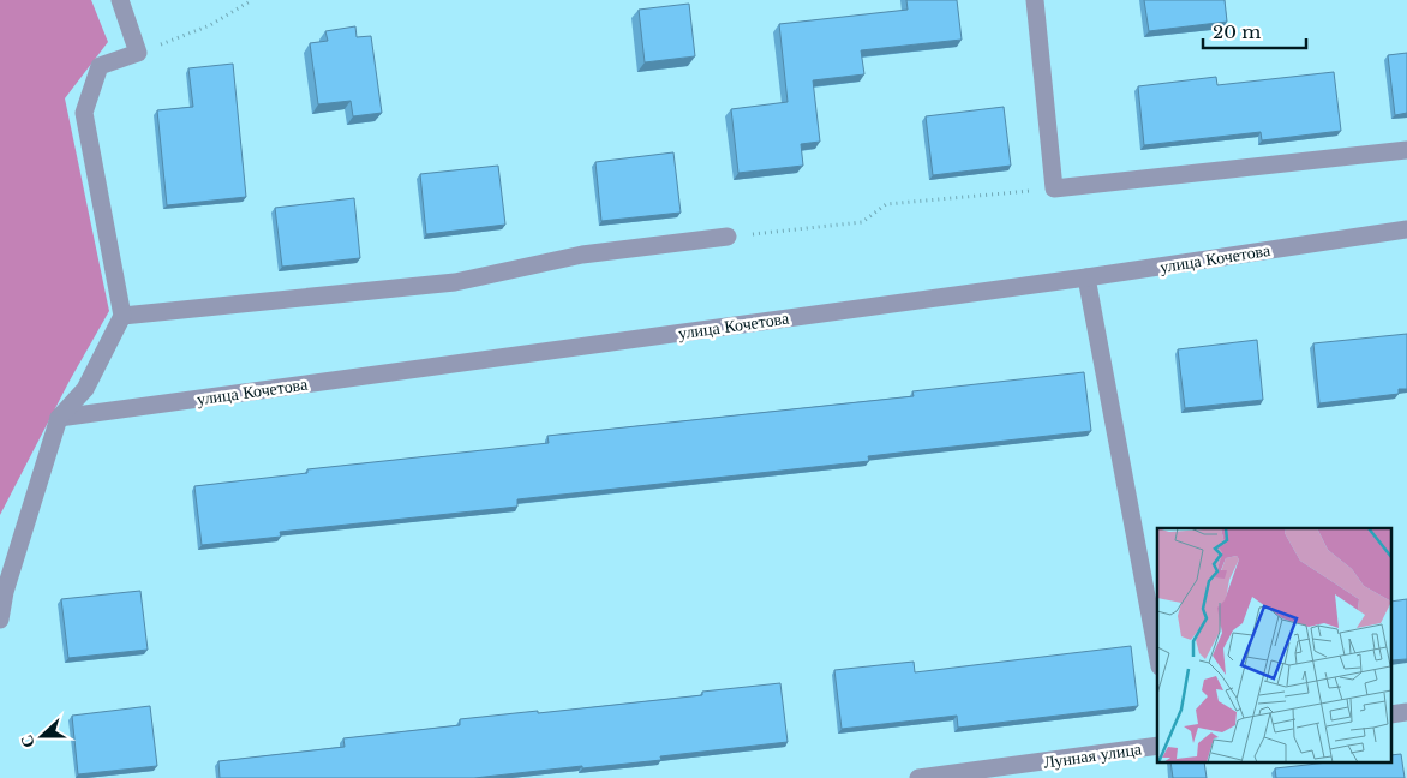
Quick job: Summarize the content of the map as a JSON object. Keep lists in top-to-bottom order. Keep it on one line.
{"streets":{"street":["улица Кочетова","Лунная улица"]},"scale_bar":"20 m","north":"left"}
